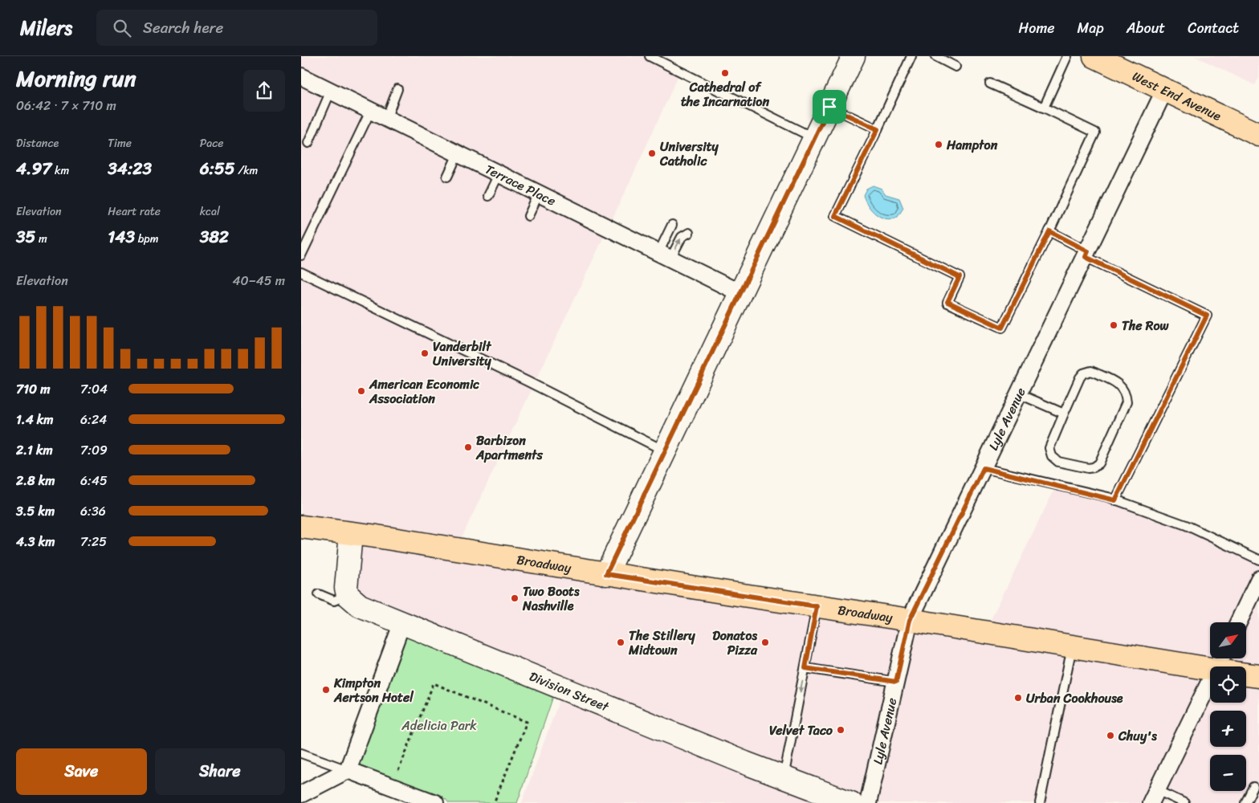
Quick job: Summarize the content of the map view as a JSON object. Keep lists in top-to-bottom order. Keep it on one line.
{"streets":{"main road":["West End Avenue","Broadway","Division Street"],"street":["Terrace Place","Lyle Avenue"]},"crossings":[["West End Avenue","Lyle Avenue"],["Lyle Avenue","Broadway"]],"parks":["Adelicia Park"],"places":["Cathedral of the Incarnation","Hampton","University Catholic","The Row","Vanderbilt University","American Economic Association","Barbizon Apartments","Two Boots Nashville","The Stillery Midtown","Donatos Pizza","Kimpton Aertson Hotel","Urban Cookhouse","Velvet Taco","Chuy's"],"north":"top right","page":{"header":"Milers","search":"Search here","nav":["Home","Map","About","Contact"],"heading":["Morning run","06:42 · 7 × 710 m"],"stats":[["Distance","4.97 km"],["Time","34:23"],["Pace","6:55 /km"],["Elevation","35 m"],["Heart rate","143 bpm"],["kcal","382"]],"chart":["Elevation","40–45 m"],"list":[{"name":"710 m","note":"7:04"},{"name":"1.4 km","note":"6:24"},{"name":"2.1 km","note":"7:09"},{"name":"2.8 km","note":"6:45"},{"name":"3.5 km","note":"6:36"},{"name":"4.3 km","note":"7:25"}],"map_buttons":["+","−"],"buttons":["Save","Share"]}}
